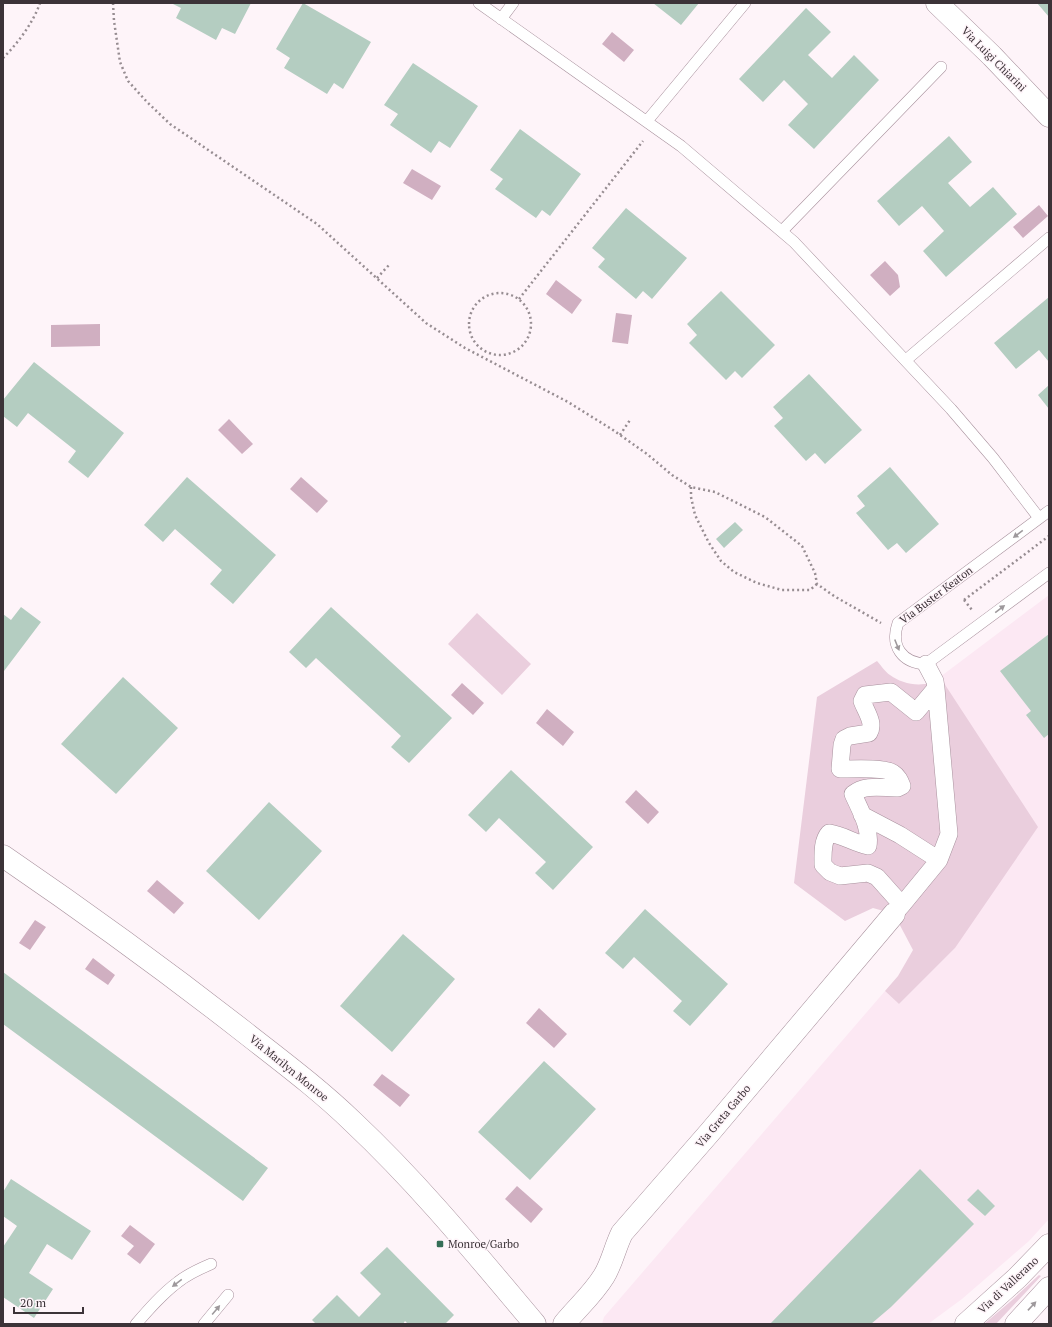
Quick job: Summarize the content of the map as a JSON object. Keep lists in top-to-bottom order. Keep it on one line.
{"streets":{"street":["Via Luigi Chiarini","Via Marilyn Monroe","Via Greta Garbo","Via di Vallerano"],"lane":["Via Buster Keaton"]},"places":{"transit":["Monroe/Garbo"]},"scale_bar":"20 m"}
